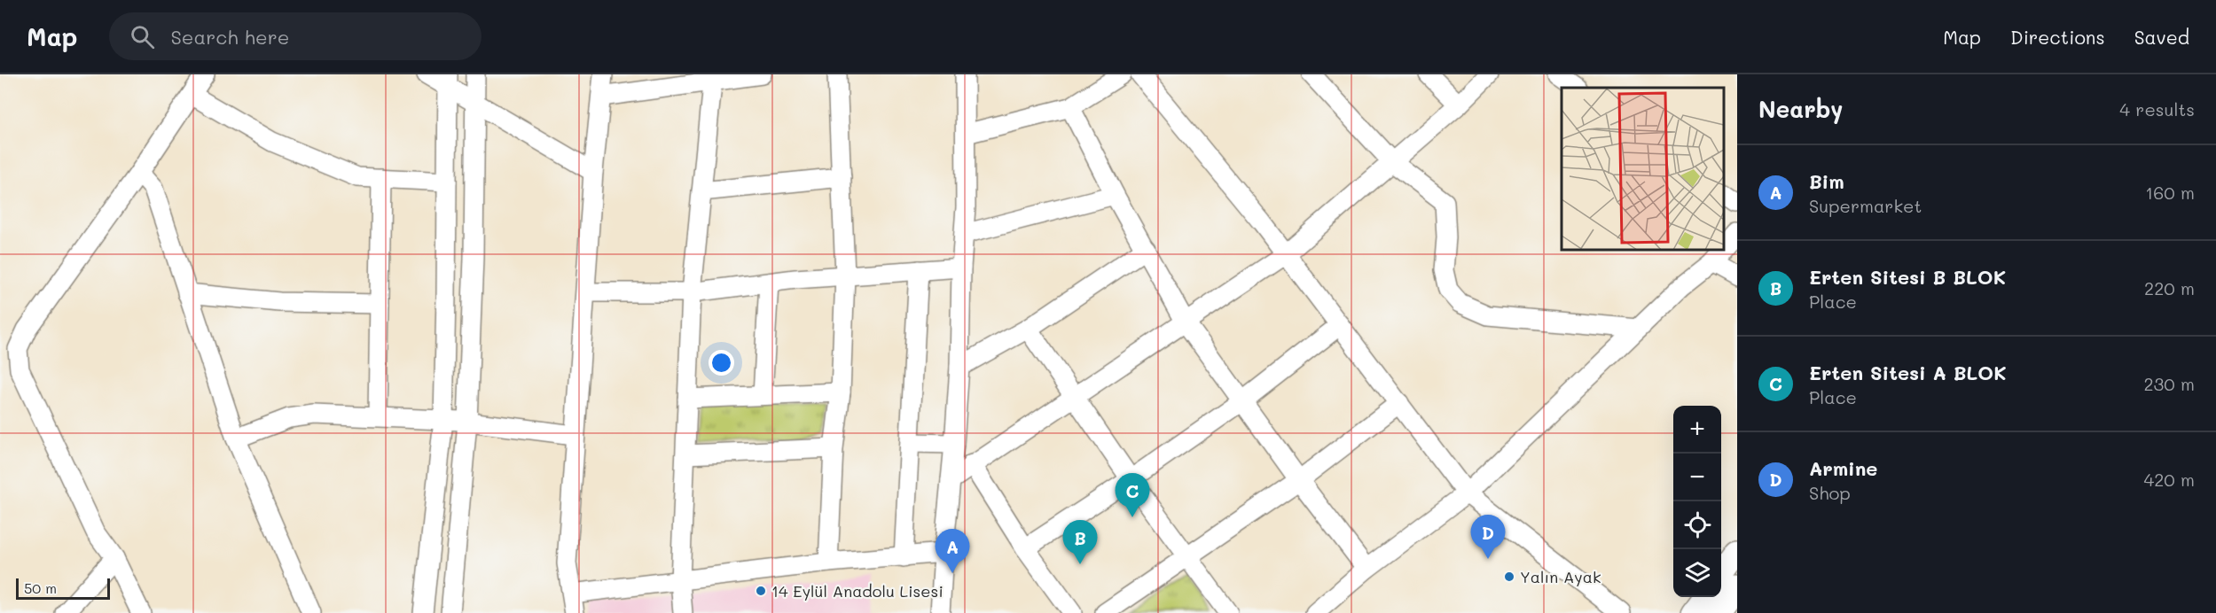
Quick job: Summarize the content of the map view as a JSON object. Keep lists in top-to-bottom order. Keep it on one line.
{"places":["Yalın Ayak","14 Eylül Anadolu Lisesi"],"scale_bar":"50 m","page":{"header":"Map","search":"Search here","nav":["Map","Directions","Saved"],"heading":["Nearby","4 results"],"list":[{"mark":"A","name":"Bim","note":"Supermarket","value":"160 m"},{"mark":"B","name":"Erten Sitesi B BLOK","note":"Place","value":"220 m"},{"mark":"C","name":"Erten Sitesi A BLOK","note":"Place","value":"230 m"},{"mark":"D","name":"Armine","note":"Shop","value":"420 m"}],"map_buttons":["+","−"],"pins":["C","D","B","A"],"scale":"50 m"}}
